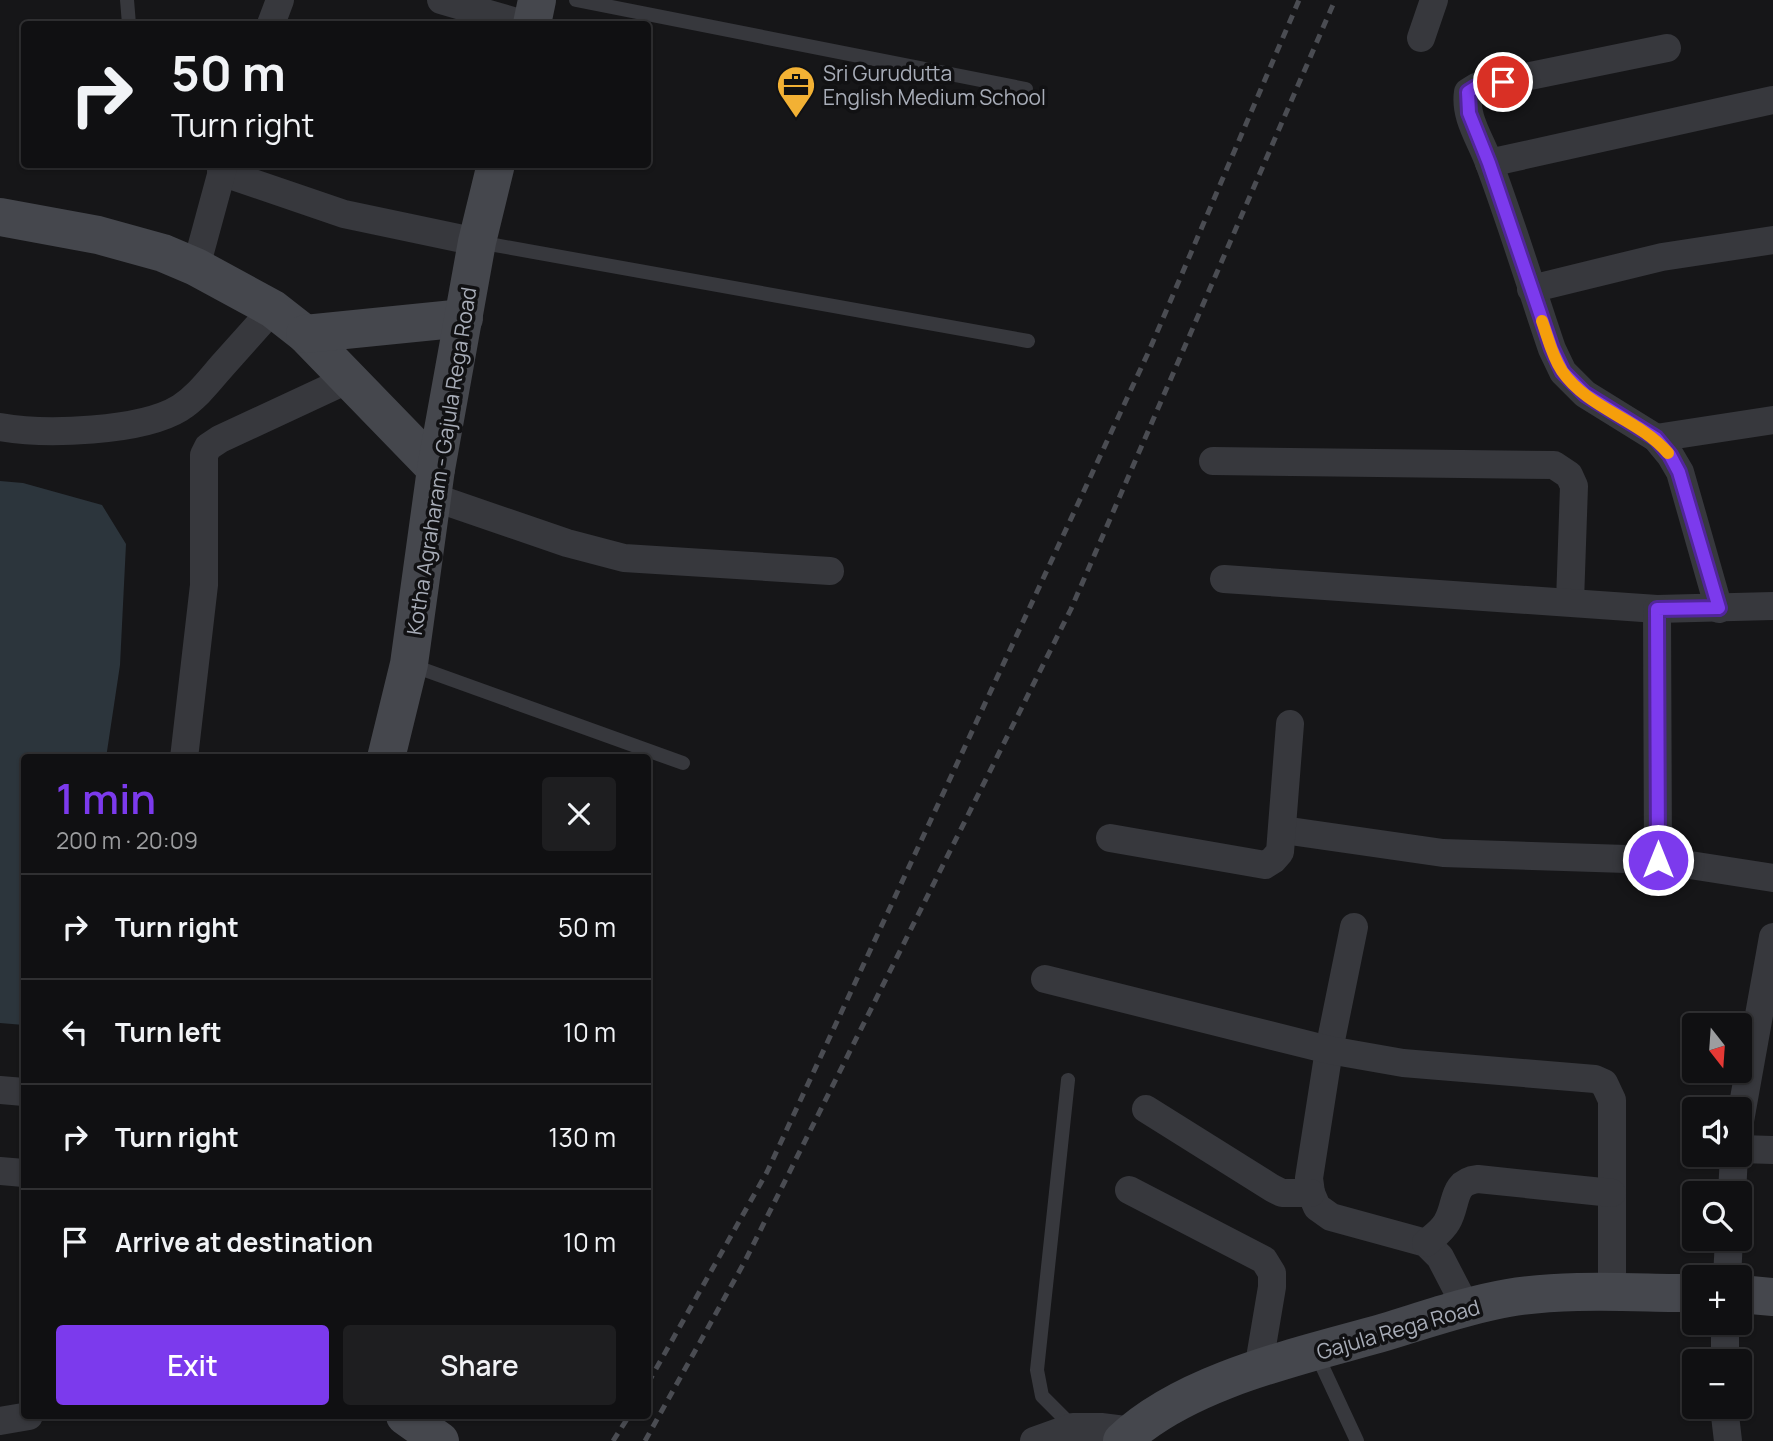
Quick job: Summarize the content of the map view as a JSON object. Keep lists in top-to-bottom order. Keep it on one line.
{"streets":{"main road":["Kotha Agraharam - Gajula Rega Road","Gajula Rega Road"]},"places":{"office":["Sri Gurudutta English Medium School"]},"north":"bottom","page":{"turn":["50 m","Turn right"],"heading":["1 min","200 m · 20:09"],"list":[{"name":"Turn right","value":"50 m"},{"name":"Turn left","value":"10 m"},{"name":"Turn right","value":"130 m"},{"name":"Arrive at destination","value":"10 m"}],"map_buttons":["+","−"],"buttons":["Exit","Share"]}}
